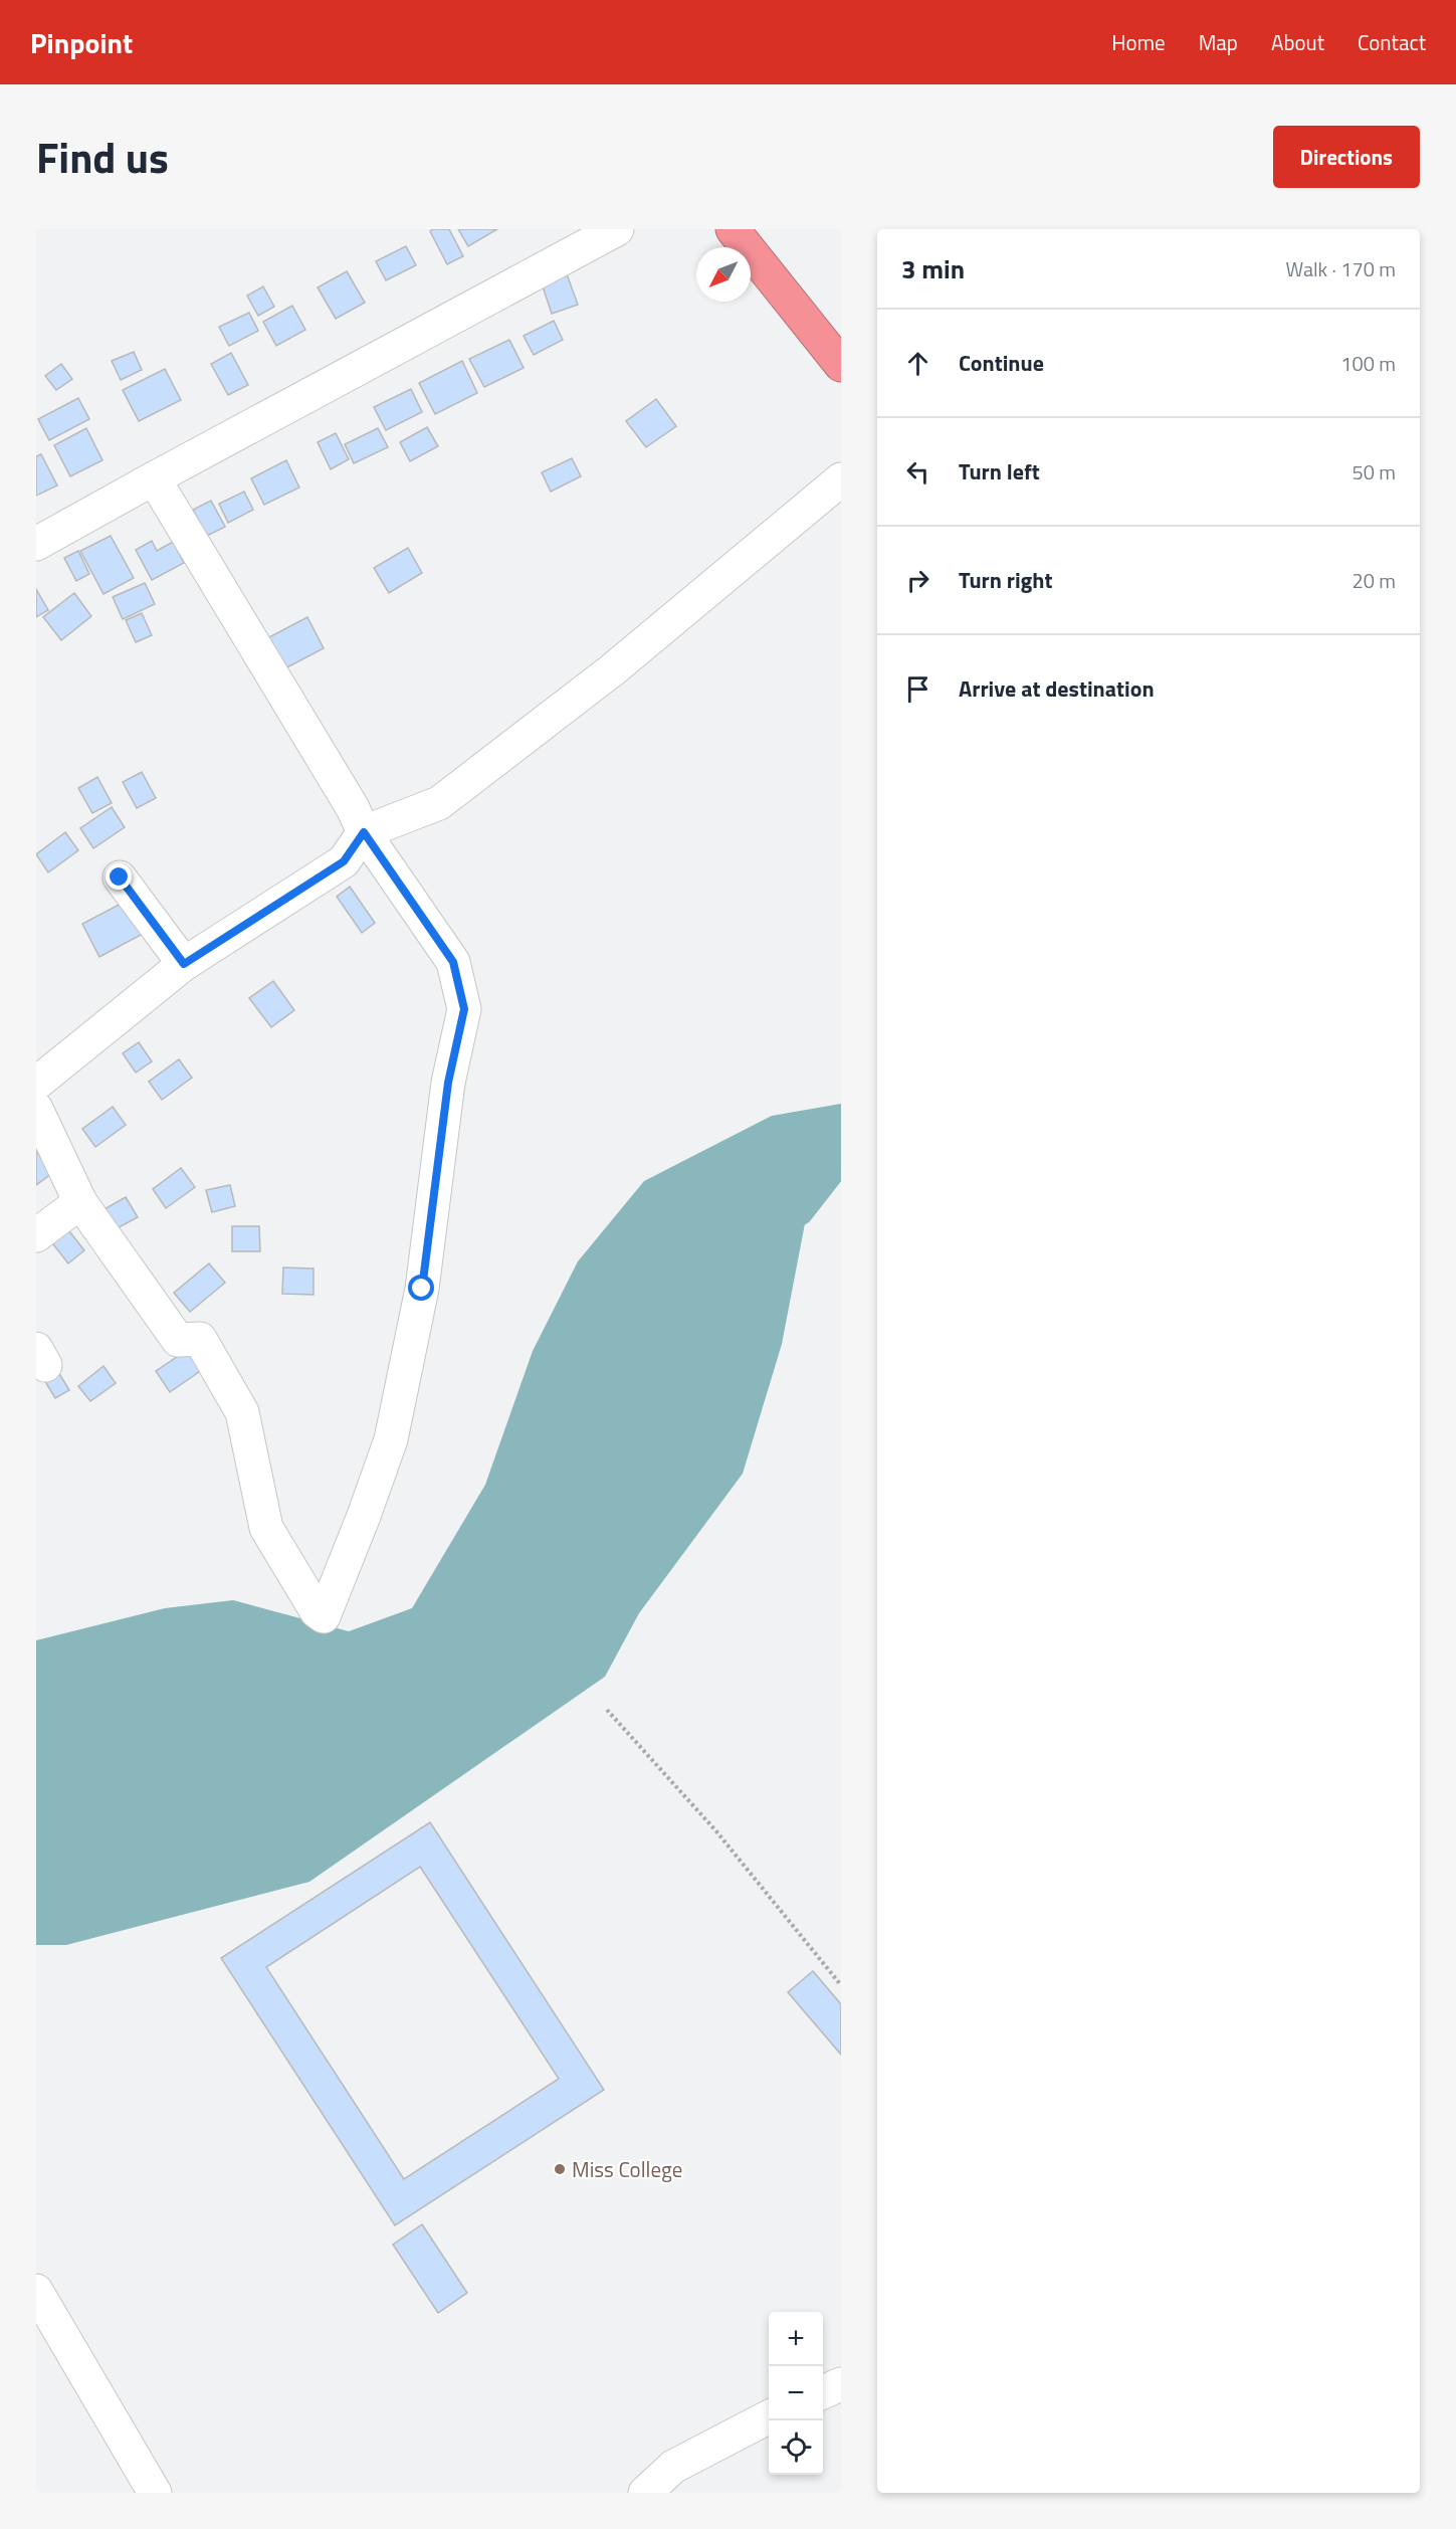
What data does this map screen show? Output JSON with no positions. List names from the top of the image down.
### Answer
{
  "places": ["Miss College"],
  "north": "bottom left",
  "page": {
    "header": "Pinpoint",
    "nav": [
      "Home",
      "Map",
      "About",
      "Contact"
    ],
    "title": "Find us",
    "buttons": "Directions",
    "heading": ["3 min", "Walk · 170 m"],
    "list": [
      ["Continue", "100 m"],
      ["Turn left", "50 m"],
      ["Turn right", "20 m"],
      "Arrive at destination"
    ],
    "map_buttons": ["+", "−"]
  }
}
